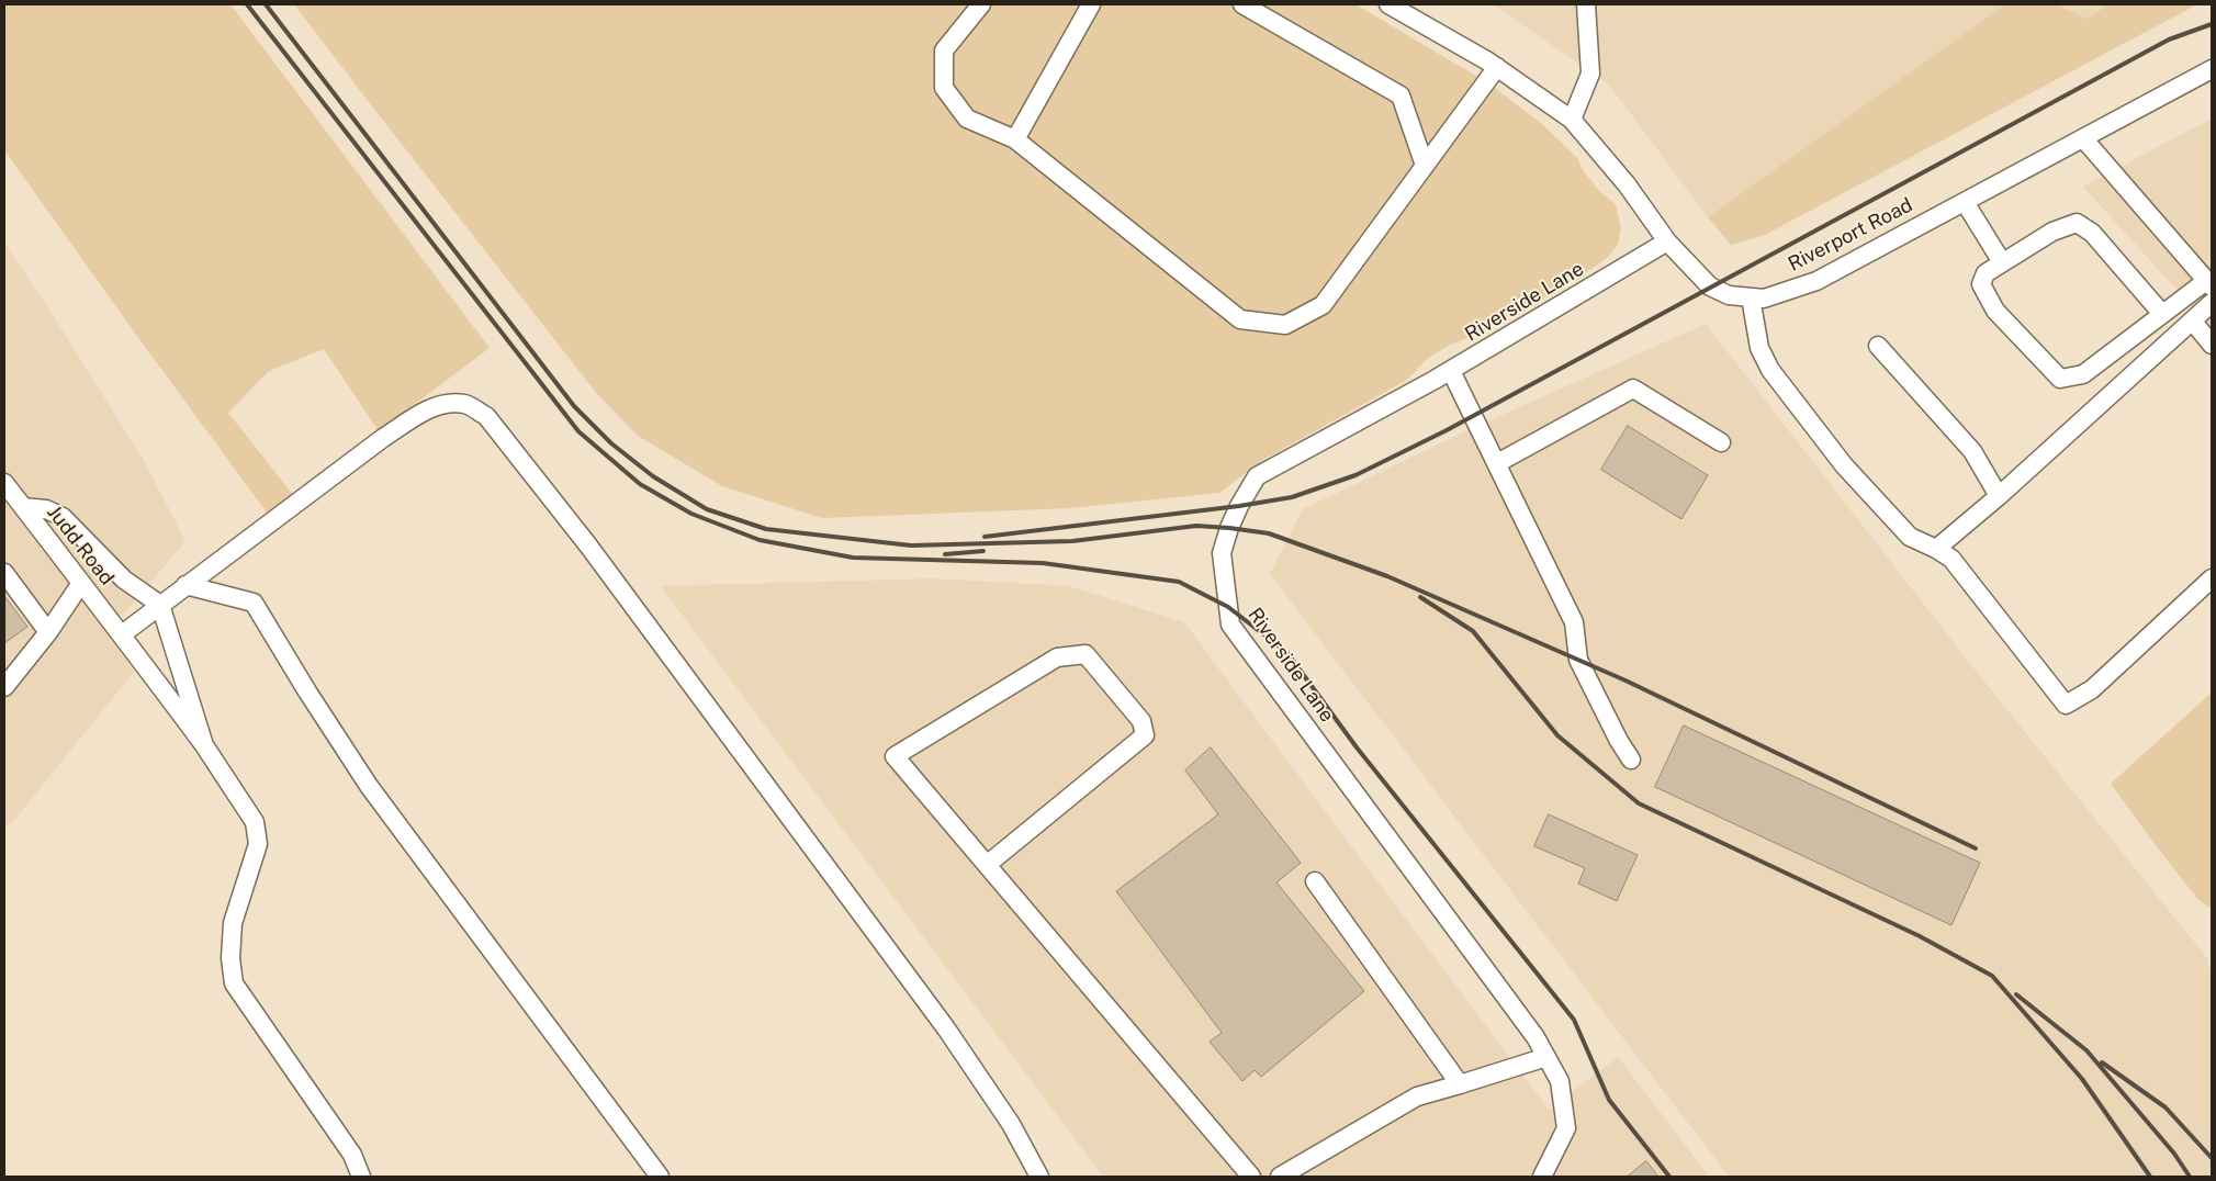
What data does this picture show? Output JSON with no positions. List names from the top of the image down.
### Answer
{
  "streets": {
    "street": ["Riverport Road", "Riverside Lane", "Judd Road"]
  },
  "crossings": [
    ["Riverport Road", "Riverside Lane"]
  ]
}
